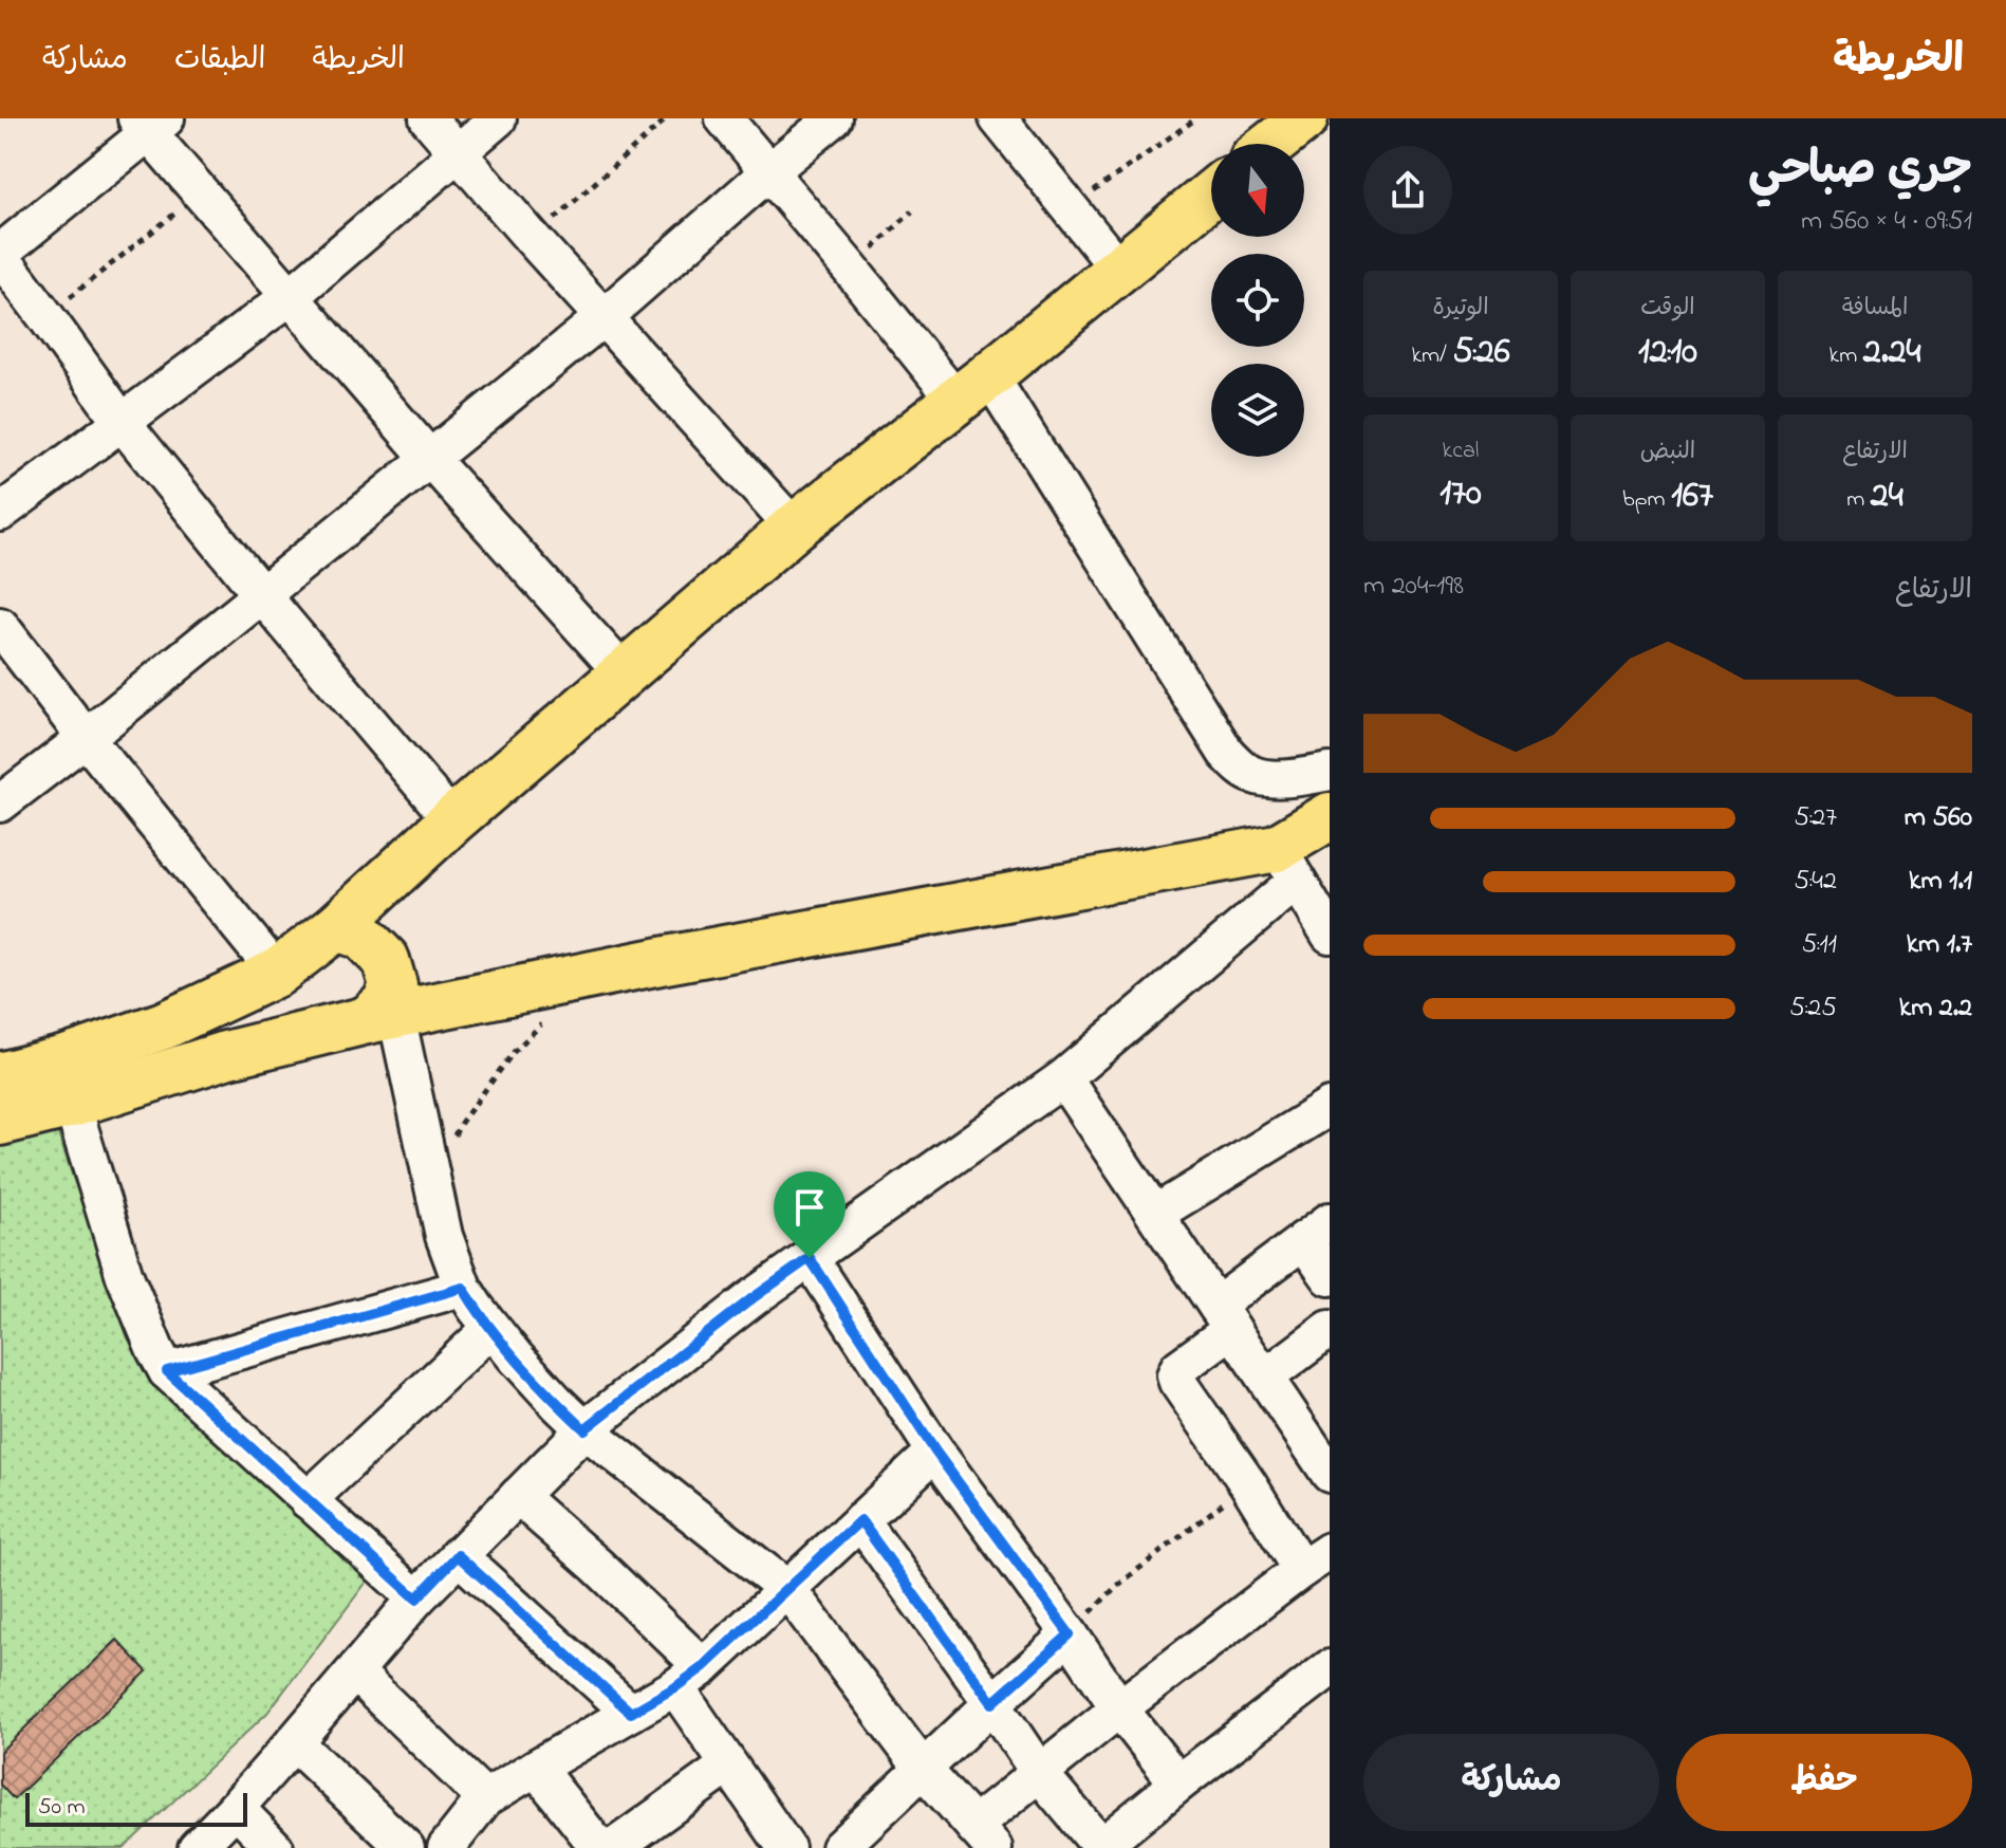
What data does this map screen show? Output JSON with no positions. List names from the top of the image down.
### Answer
{
  "scale_bar": "50 m",
  "north": "bottom",
  "page": {
    "header": "الخريطة",
    "nav": ["الخريطة", "الطبقات", "مشاركة"],
    "heading": ["جري صباحي", "09:51 · 4 × 560 m"],
    "stats": [
      ["المسافة", "2.24 km"],
      ["الوقت", "12:10"],
      ["الوتيرة", "5:26 /km"],
      ["الارتفاع", "24 m"],
      ["النبض", "167 bpm"],
      ["kcal", "170"]
    ],
    "chart": ["الارتفاع", "198–204 m"],
    "list": [
      {
        "name": "560 m",
        "note": "5:27"
      },
      {
        "name": "1.1 km",
        "note": "5:42"
      },
      {
        "name": "1.7 km",
        "note": "5:11"
      },
      {
        "name": "2.2 km",
        "note": "5:25"
      }
    ],
    "buttons": ["حفظ", "مشاركة"],
    "scale": "50 m"
  }
}
